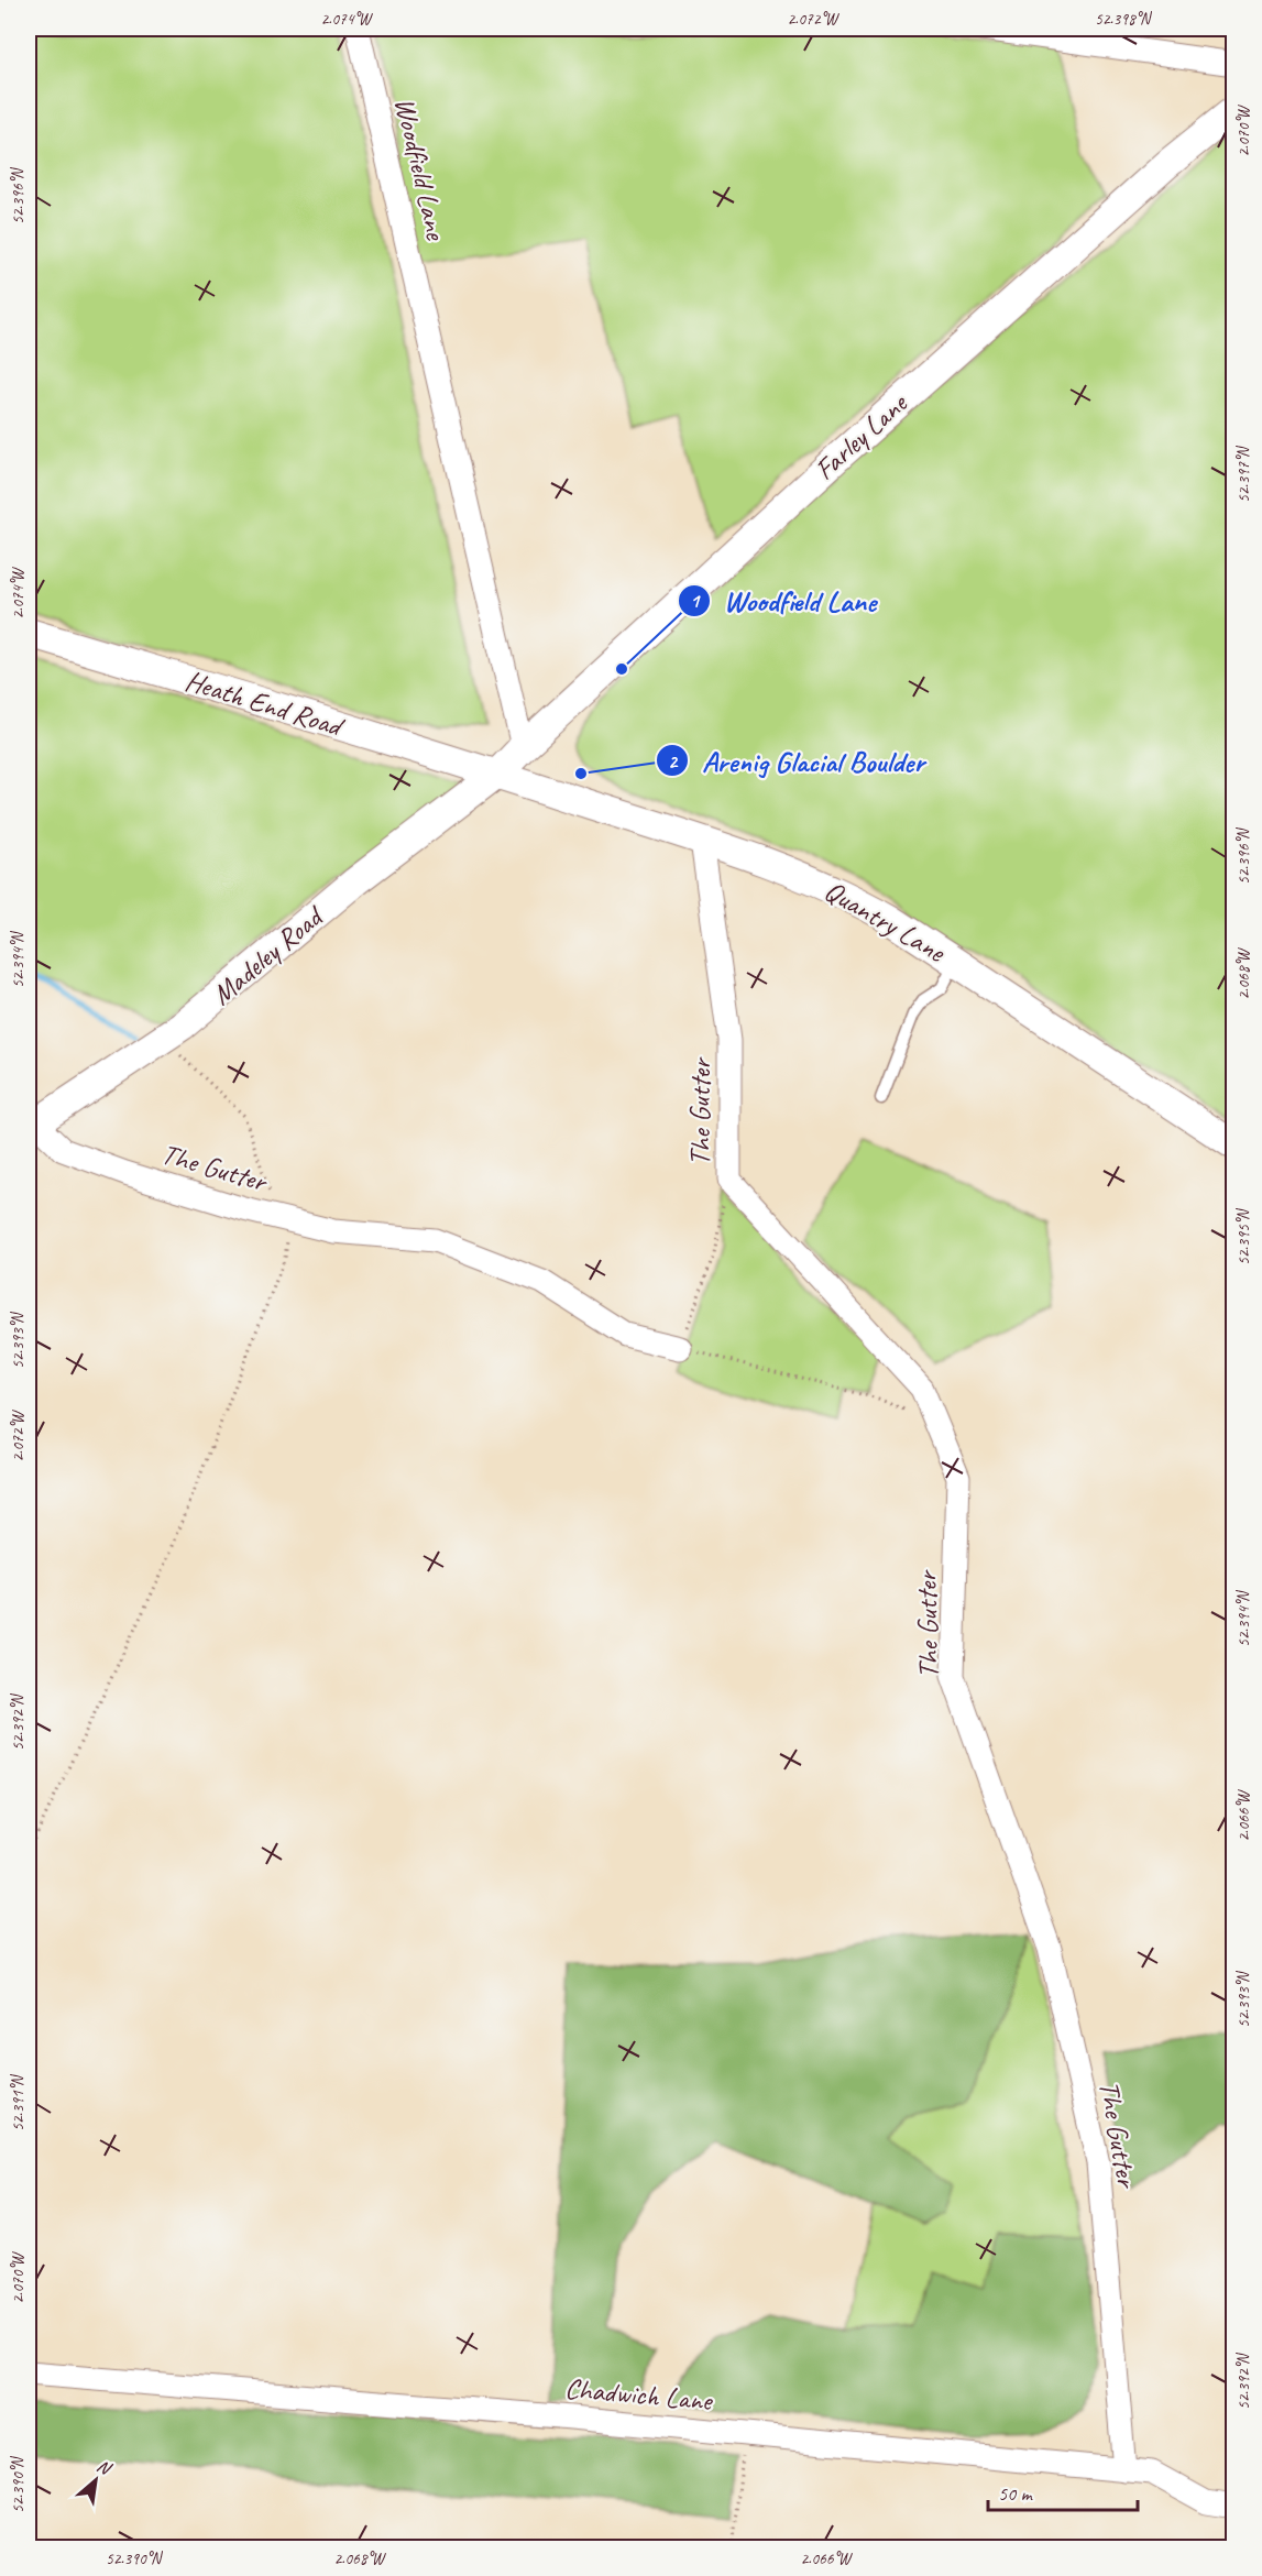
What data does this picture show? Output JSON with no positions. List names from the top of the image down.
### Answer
{
  "streets": {
    "street": [
      "Woodfield Lane",
      "Farley Lane",
      "Heath End Road",
      "Quantry Lane",
      "Madeley Road",
      "The Gutter",
      "Chadwich Lane"
    ]
  },
  "crossings": [
    ["Woodfield Lane", "Farley Lane"],
    ["Farley Lane", "Heath End Road"],
    ["Farley Lane", "Quantry Lane"],
    ["Farley Lane", "Madeley Road"],
    ["Heath End Road", "Quantry Lane"],
    ["Heath End Road", "Madeley Road"],
    ["Quantry Lane", "Madeley Road"],
    ["Quantry Lane", "The Gutter"],
    ["Madeley Road", "The Gutter"],
    ["The Gutter", "Chadwich Lane"]
  ],
  "places": ["Woodfield Lane", "Arenig Glacial Boulder"],
  "scale_bar": "50 m",
  "north": "top right",
  "coordinates": [
    "2.074°W",
    "2.072°W",
    "52.398°N",
    "2.070°W",
    "52.396°N",
    "52.397°N",
    "52.394°N",
    "2.068°W",
    "52.395°N",
    "52.393°N",
    "52.392°N",
    "2.066°W",
    "52.391°N",
    "52.390°N"
  ]
}
